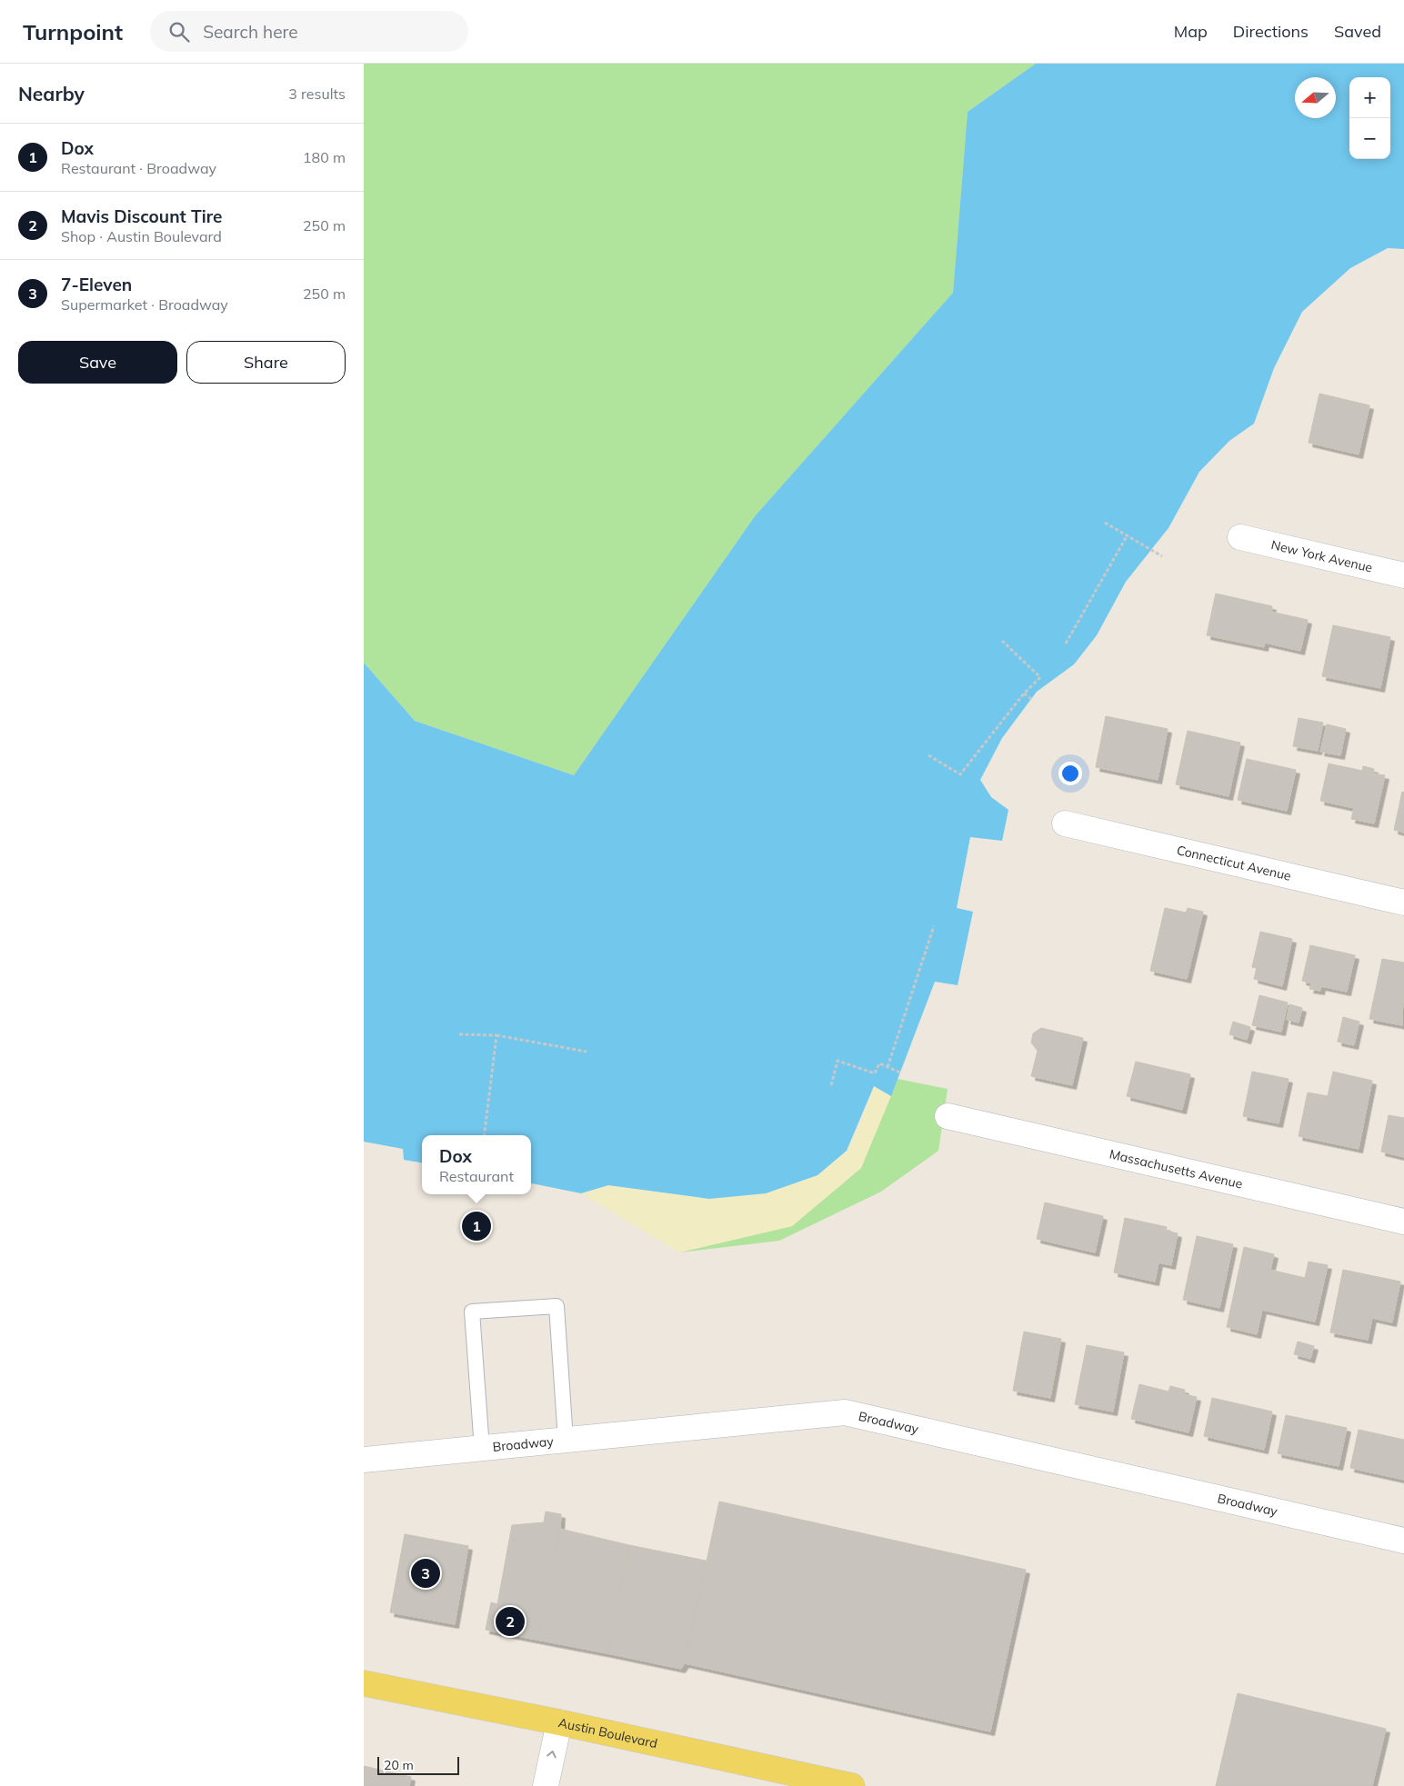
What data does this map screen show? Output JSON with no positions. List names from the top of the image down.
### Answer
{
  "streets": {
    "main road": ["Austin Boulevard"],
    "street": [
      "New York Avenue",
      "Connecticut Avenue",
      "Massachusetts Avenue",
      "Broadway"
    ]
  },
  "scale_bar": "20 m",
  "north": "left",
  "page": {
    "header": "Turnpoint",
    "search": "Search here",
    "nav": ["Map", "Directions", "Saved"],
    "heading": ["Nearby", "3 results"],
    "map_buttons": ["+", "−"],
    "list": [
      {
        "mark": "1",
        "name": "Dox",
        "note": "Restaurant · Broadway",
        "value": "180 m"
      },
      {
        "mark": "2",
        "name": "Mavis Discount Tire",
        "note": "Shop · Austin Boulevard",
        "value": "250 m"
      },
      {
        "mark": "3",
        "name": "7-Eleven",
        "note": "Supermarket · Broadway",
        "value": "250 m"
      }
    ],
    "buttons": ["Save", "Share"],
    "popup": ["Dox", "Restaurant"],
    "pins": ["1", "3", "2"],
    "scale": "20 m"
  }
}
